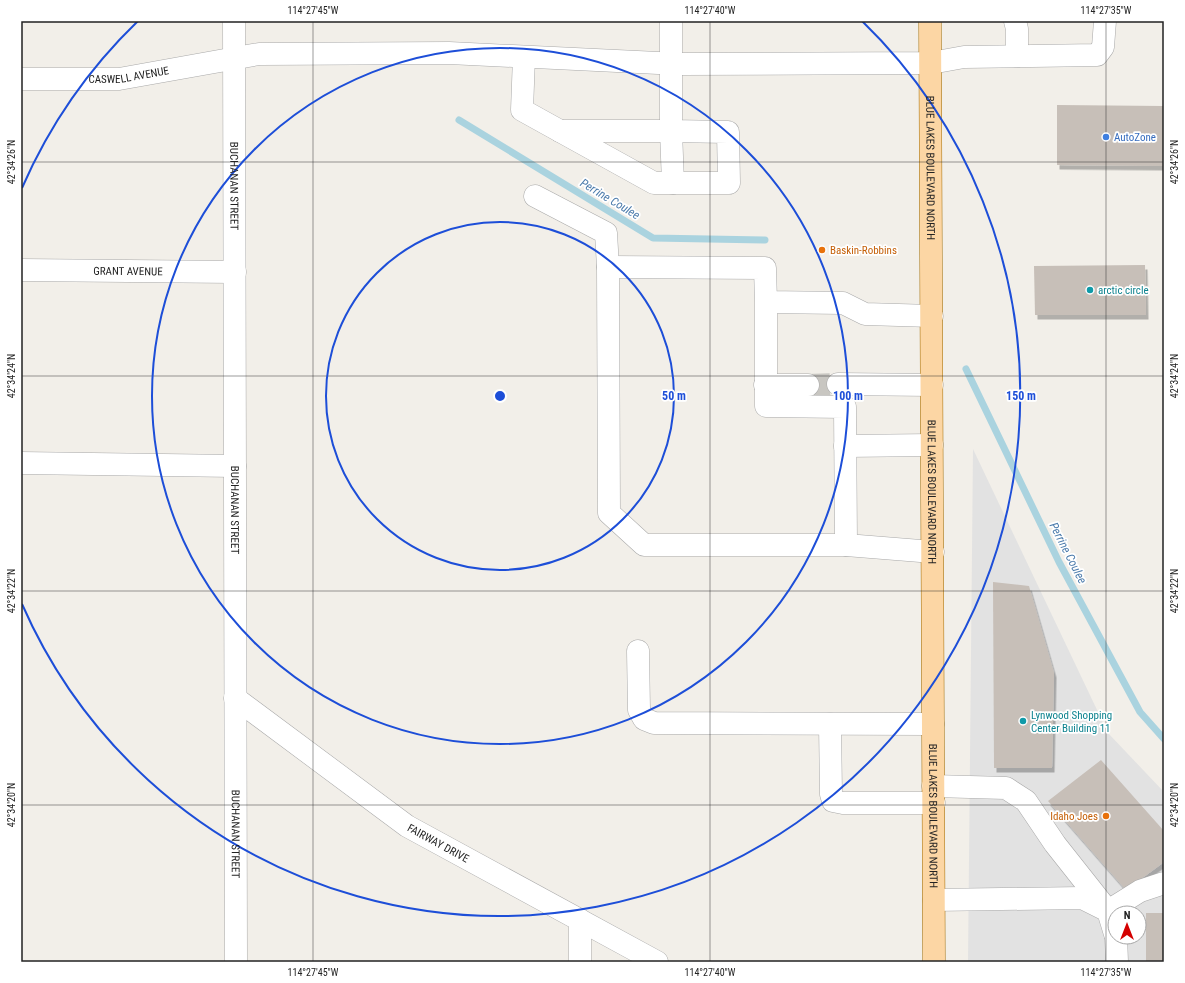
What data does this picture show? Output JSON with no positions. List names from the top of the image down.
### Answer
{
  "streets": {
    "main road": ["BLUE LAKES BOULEVARD NORTH"],
    "street": [
      "CASWELL AVENUE",
      "BUCHANAN STREET",
      "GRANT AVENUE",
      "FAIRWAY DRIVE"
    ]
  },
  "crossings": [
    ["CASWELL AVENUE", "BLUE LAKES BOULEVARD NORTH"],
    ["CASWELL AVENUE", "BUCHANAN STREET"],
    ["BUCHANAN STREET", "GRANT AVENUE"],
    ["BUCHANAN STREET", "FAIRWAY DRIVE"]
  ],
  "water": ["Perrine Coulee"],
  "places": [
    "AutoZone",
    "Baskin-Robbins",
    "arctic circle",
    "Lynwood Shopping Center Building 11",
    "Idaho Joes"
  ],
  "north": "top",
  "coordinates": [
    "114°27'45\"W",
    "114°27'40\"W",
    "114°27'35\"W",
    "42°34'26\"N",
    "42°34'24\"N",
    "42°34'22\"N",
    "42°34'20\"N"
  ],
  "rings": ["50 m", "100 m", "150 m"]
}
